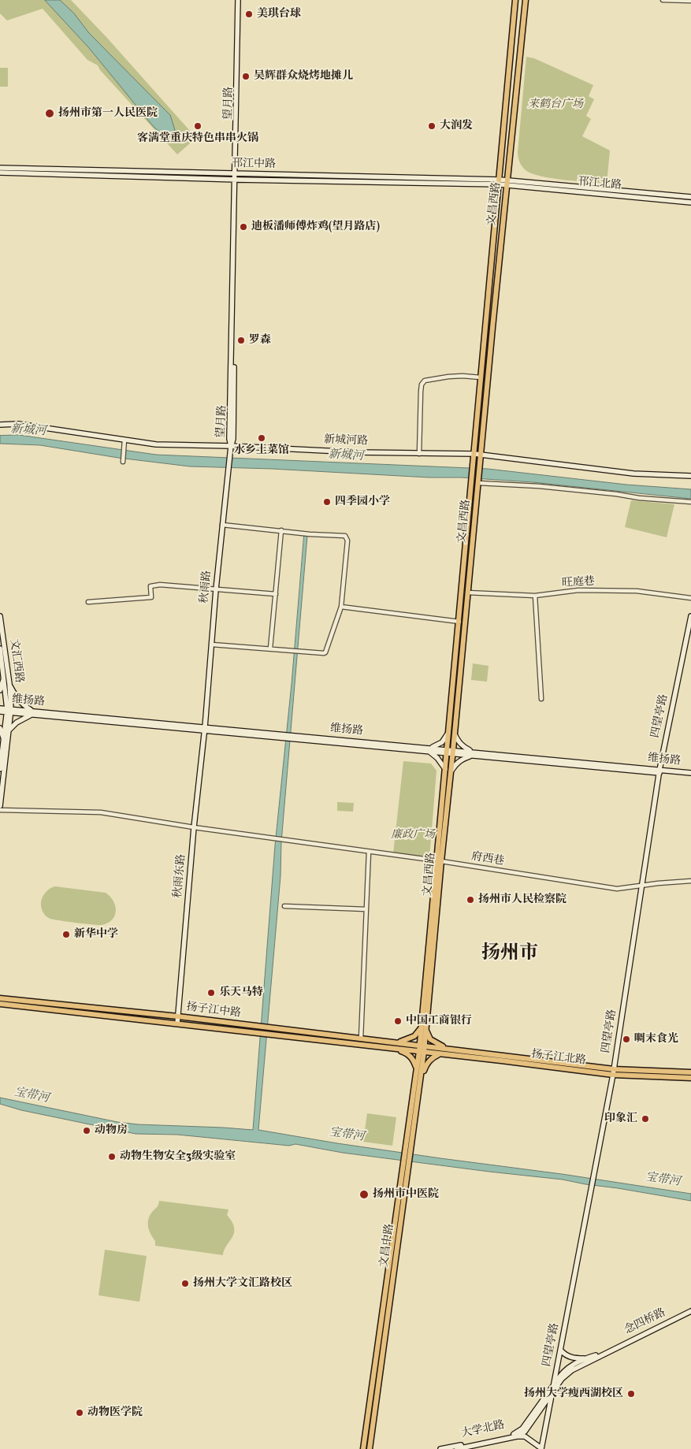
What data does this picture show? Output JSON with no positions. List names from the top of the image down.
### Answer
{
  "streets": {
    "main road": [
      "文昌西路",
      "扬子江中路",
      "扬子江北路",
      "文昌中路"
    ],
    "street": [
      "望月路",
      "邗江中路",
      "邗江北路",
      "新城河路",
      "旺庭巷",
      "秋雨路",
      "文汇西路",
      "维扬路",
      "四望亭路",
      "府西巷",
      "秋雨东路",
      "念四桥路",
      "大学北路"
    ]
  },
  "crossings": [
    ["望月路", "邗江中路"],
    ["望月路", "新城河路"],
    ["望月路", "秋雨路"],
    ["邗江中路", "邗江北路"],
    ["邗江中路", "文昌西路"],
    ["邗江北路", "文昌西路"],
    ["文昌西路", "新城河路"],
    ["文昌西路", "旺庭巷"],
    ["文昌西路", "维扬路"],
    ["文昌西路", "府西巷"],
    ["文昌西路", "扬子江中路"],
    ["文昌西路", "扬子江北路"],
    ["新城河路", "秋雨路"],
    ["秋雨路", "维扬路"],
    ["秋雨路", "秋雨东路"],
    ["文汇西路", "维扬路"],
    ["维扬路", "四望亭路"],
    ["维扬路", "秋雨东路"],
    ["四望亭路", "府西巷"],
    ["四望亭路", "扬子江北路"],
    ["四望亭路", "念四桥路"],
    ["四望亭路", "大学北路"],
    ["府西巷", "秋雨东路"],
    ["秋雨东路", "扬子江中路"],
    ["扬子江中路", "扬子江北路"],
    ["扬子江中路", "文昌中路"],
    ["扬子江北路", "文昌中路"],
    ["念四桥路", "大学北路"]
  ],
  "districts": ["扬州市"],
  "water": ["新城河", "宝带河"],
  "parks": ["来鹤台广场", "廉政广场"],
  "places": [
    "美琪台球",
    "吴辉群众烧烤地摊儿",
    "扬州市第一人民医院",
    "客满堂重庆特色串串火锅",
    "大润发",
    "迪板潘师傅炸鸡(望月路店)",
    "罗森",
    "水乡土菜馆",
    "四季园小学",
    "扬州市人民检察院",
    "新华中学",
    "乐天马特",
    "中国工商银行",
    "啁末食光",
    "印象汇",
    "动物房",
    "动物生物安全3级实验室",
    "扬州市中医院",
    "扬州大学文汇路校区",
    "扬州大学瘦西湖校区",
    "动物医学院"
  ]
}
